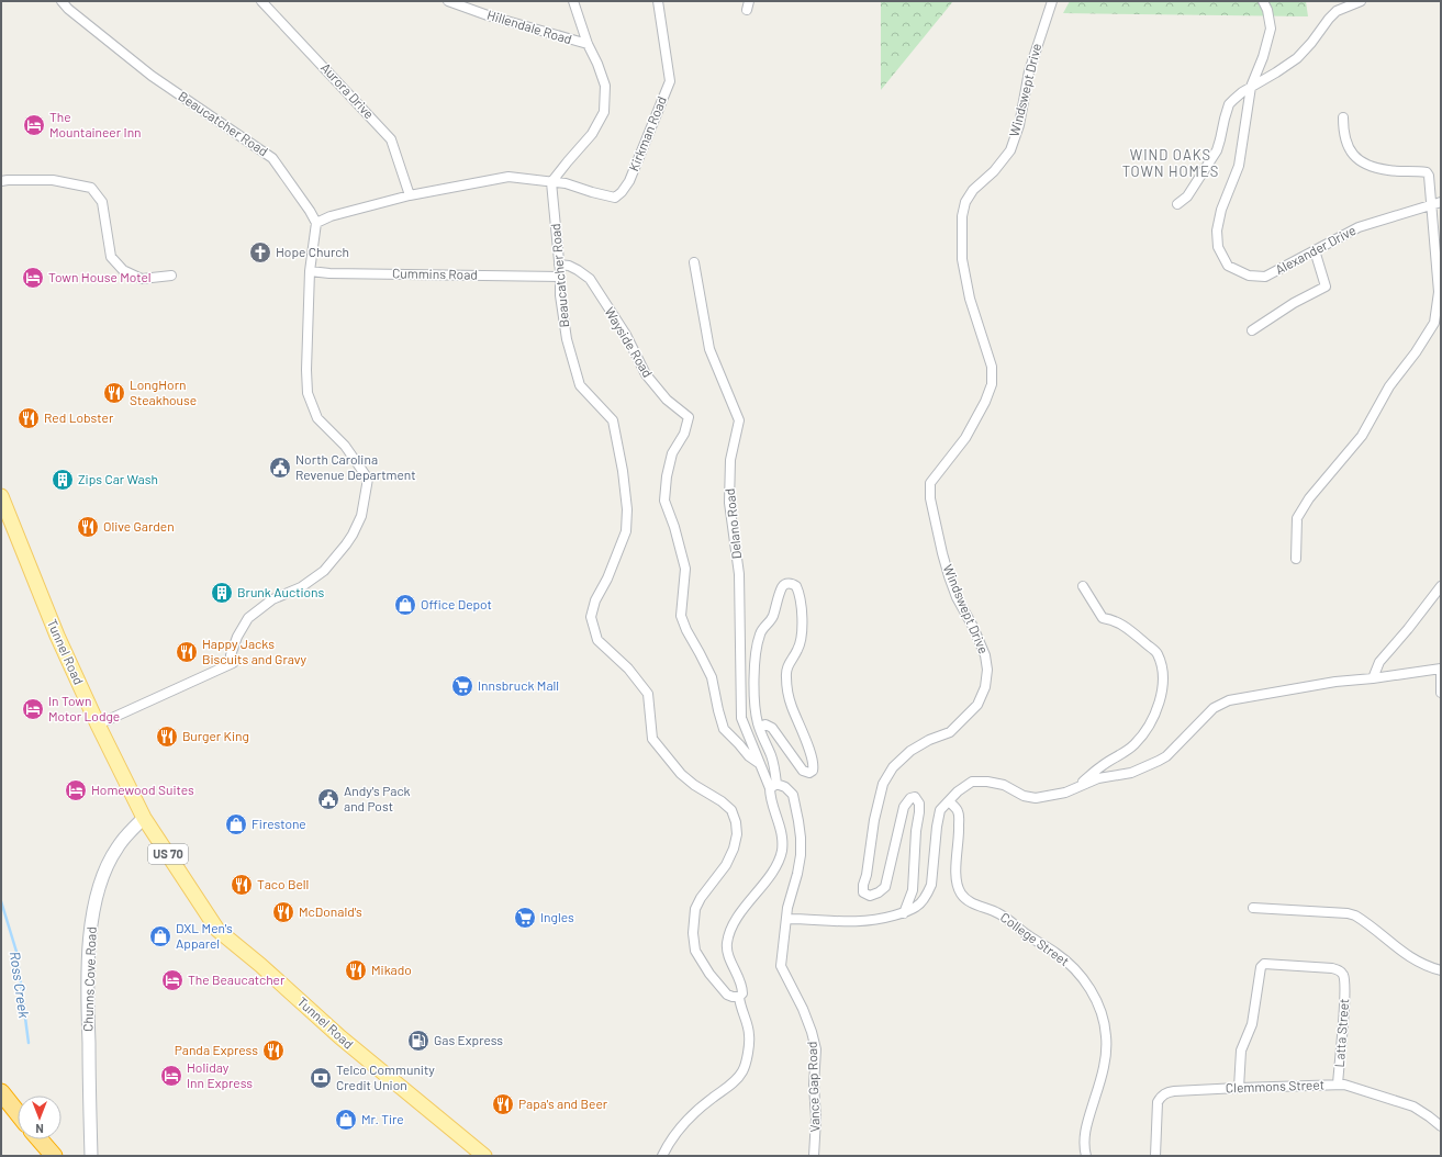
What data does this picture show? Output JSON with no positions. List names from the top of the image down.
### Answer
{
  "streets": {
    "main road": ["Tunnel Road", "US 70", "Chunns Cove Road"],
    "street": [
      "Hillendale Road",
      "Windswept Drive",
      "Aurora Drive",
      "Beaucatcher Road",
      "Kirkman Road",
      "Alexander Drive",
      "Cummins Road",
      "Wayside Road",
      "Delano Road",
      "College Street",
      "Latta Street",
      "Vance Gap Road",
      "Clemmons Street"
    ]
  },
  "crossings": [
    ["Beaucatcher Road", "Kirkman Road"],
    ["Beaucatcher Road", "Cummins Road"],
    ["Beaucatcher Road", "Wayside Road"],
    ["Wayside Road", "Delano Road"],
    ["Delano Road", "Vance Gap Road"],
    ["Tunnel Road", "Chunns Cove Road"],
    ["Latta Street", "Clemmons Street"]
  ],
  "districts": ["WIND OAKS TOWN HOMES"],
  "water": ["Ross Creek"],
  "places": {
    "hotel": [
      "The Mountaineer Inn",
      "Town House Motel",
      "In Town Motor Lodge",
      "Homewood Suites",
      "The Beaucatcher",
      "Holiday Inn Express"
    ],
    "church": ["Hope Church"],
    "restaurant": [
      "LongHorn Steakhouse",
      "Red Lobster",
      "Olive Garden",
      "Happy Jacks Biscuits and Gravy",
      "Burger King",
      "Taco Bell",
      "McDonald's",
      "Mikado",
      "Panda Express",
      "Papa's and Beer"
    ],
    "public building": ["North Carolina Revenue Department", "Andy's Pack and Post"],
    "building": ["Zips Car Wash", "Brunk Auctions"],
    "shop": [
      "Office Depot",
      "Firestone",
      "DXL Men's Apparel",
      "Mr. Tire"
    ],
    "supermarket": ["Innsbruck Mall", "Ingles"],
    "fuel station": ["Gas Express"],
    "bank": ["Telco Community Credit Union"]
  },
  "north": "bottom"
}
